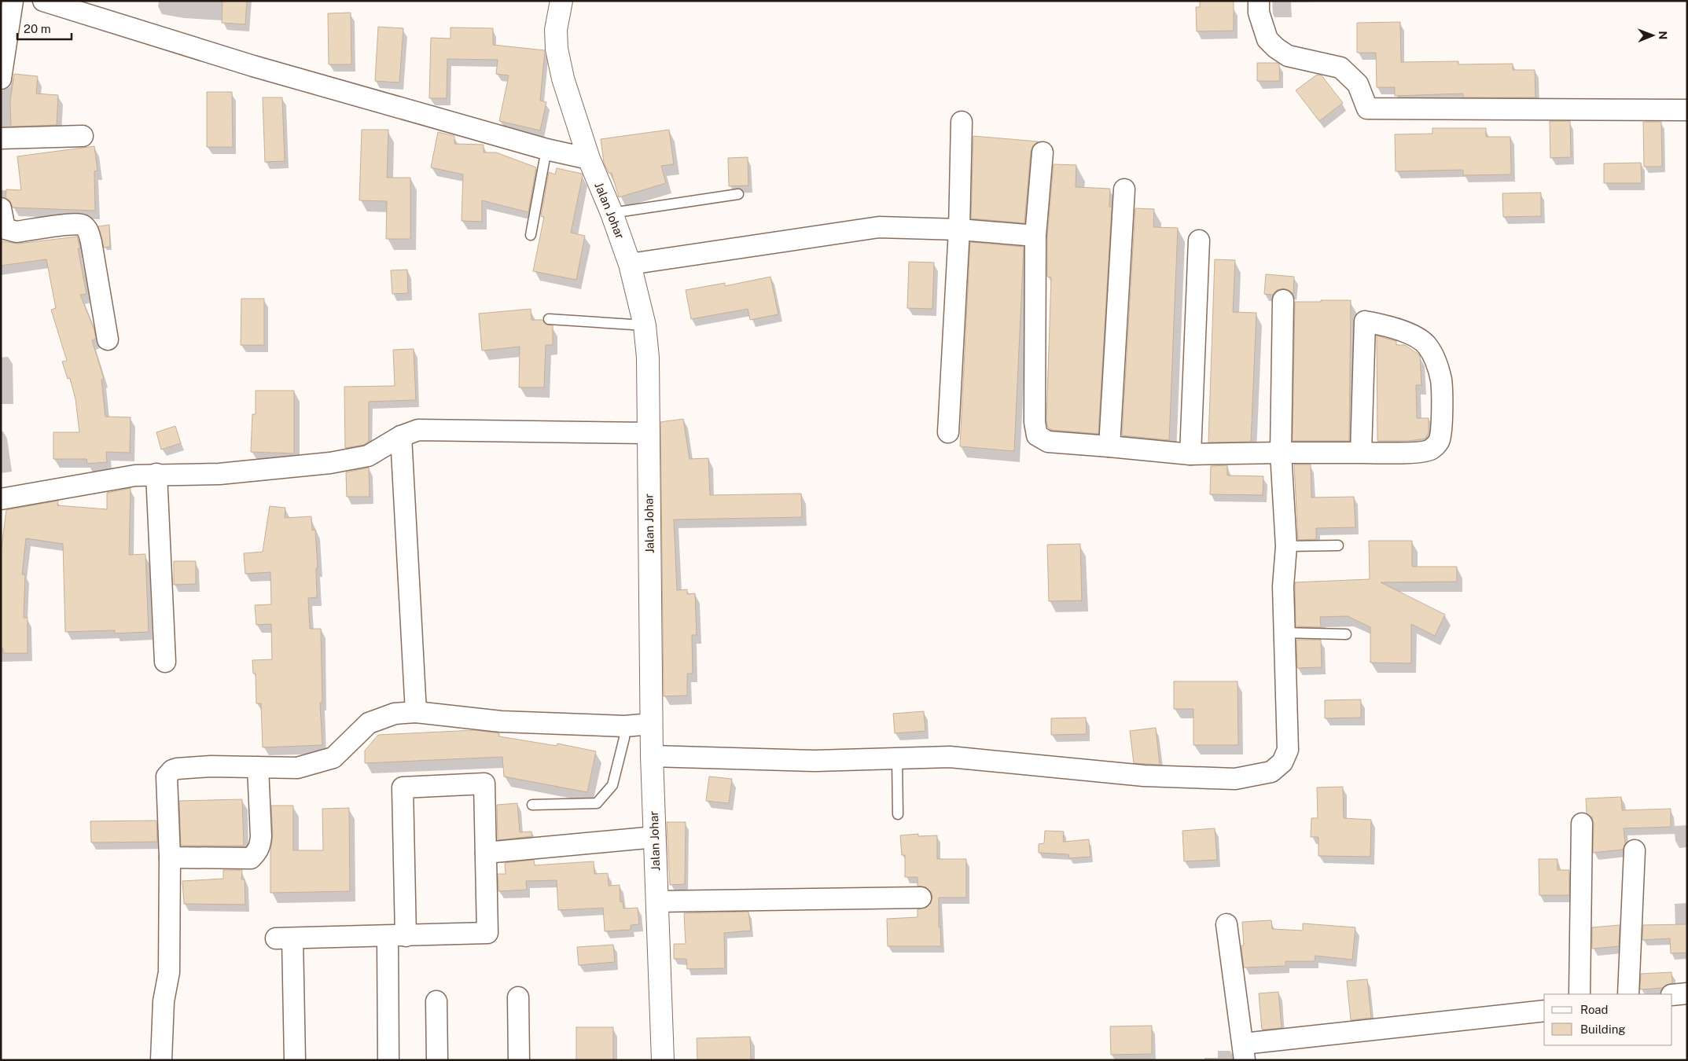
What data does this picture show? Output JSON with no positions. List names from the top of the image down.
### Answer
{
  "streets": {
    "street": ["Jalan Johar"]
  },
  "legend": ["Road", "Building"],
  "scale_bar": "20 m",
  "north": "right"
}
